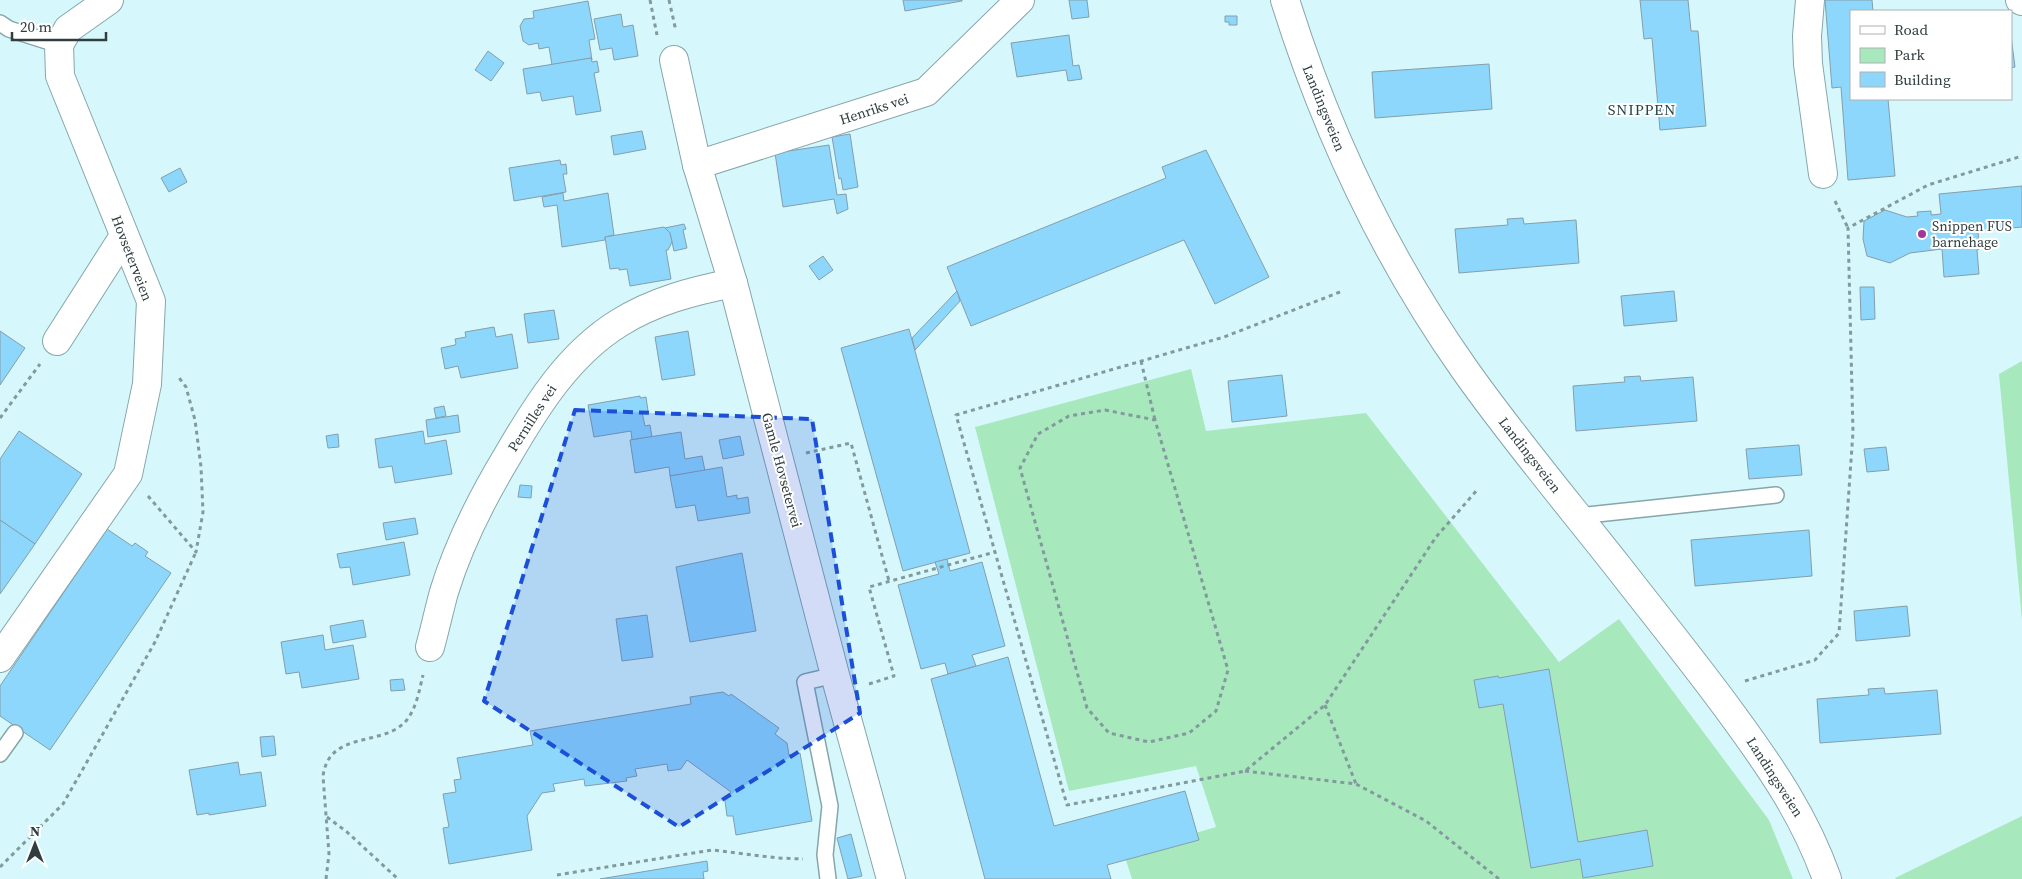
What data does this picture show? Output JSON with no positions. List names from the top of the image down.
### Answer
{
  "streets": {
    "street": [
      "Landingsveien",
      "Henriks vei",
      "Hovseterveien",
      "Pernilles vei",
      "Gamle Hovsetervei"
    ]
  },
  "crossings": [
    ["Henriks vei", "Gamle Hovsetervei"],
    ["Pernilles vei", "Gamle Hovsetervei"]
  ],
  "districts": ["SNIPPEN"],
  "places": ["Snippen FUS barnehage"],
  "legend": ["Road", "Park", "Building"],
  "scale_bar": "20 m",
  "north": "top"
}
